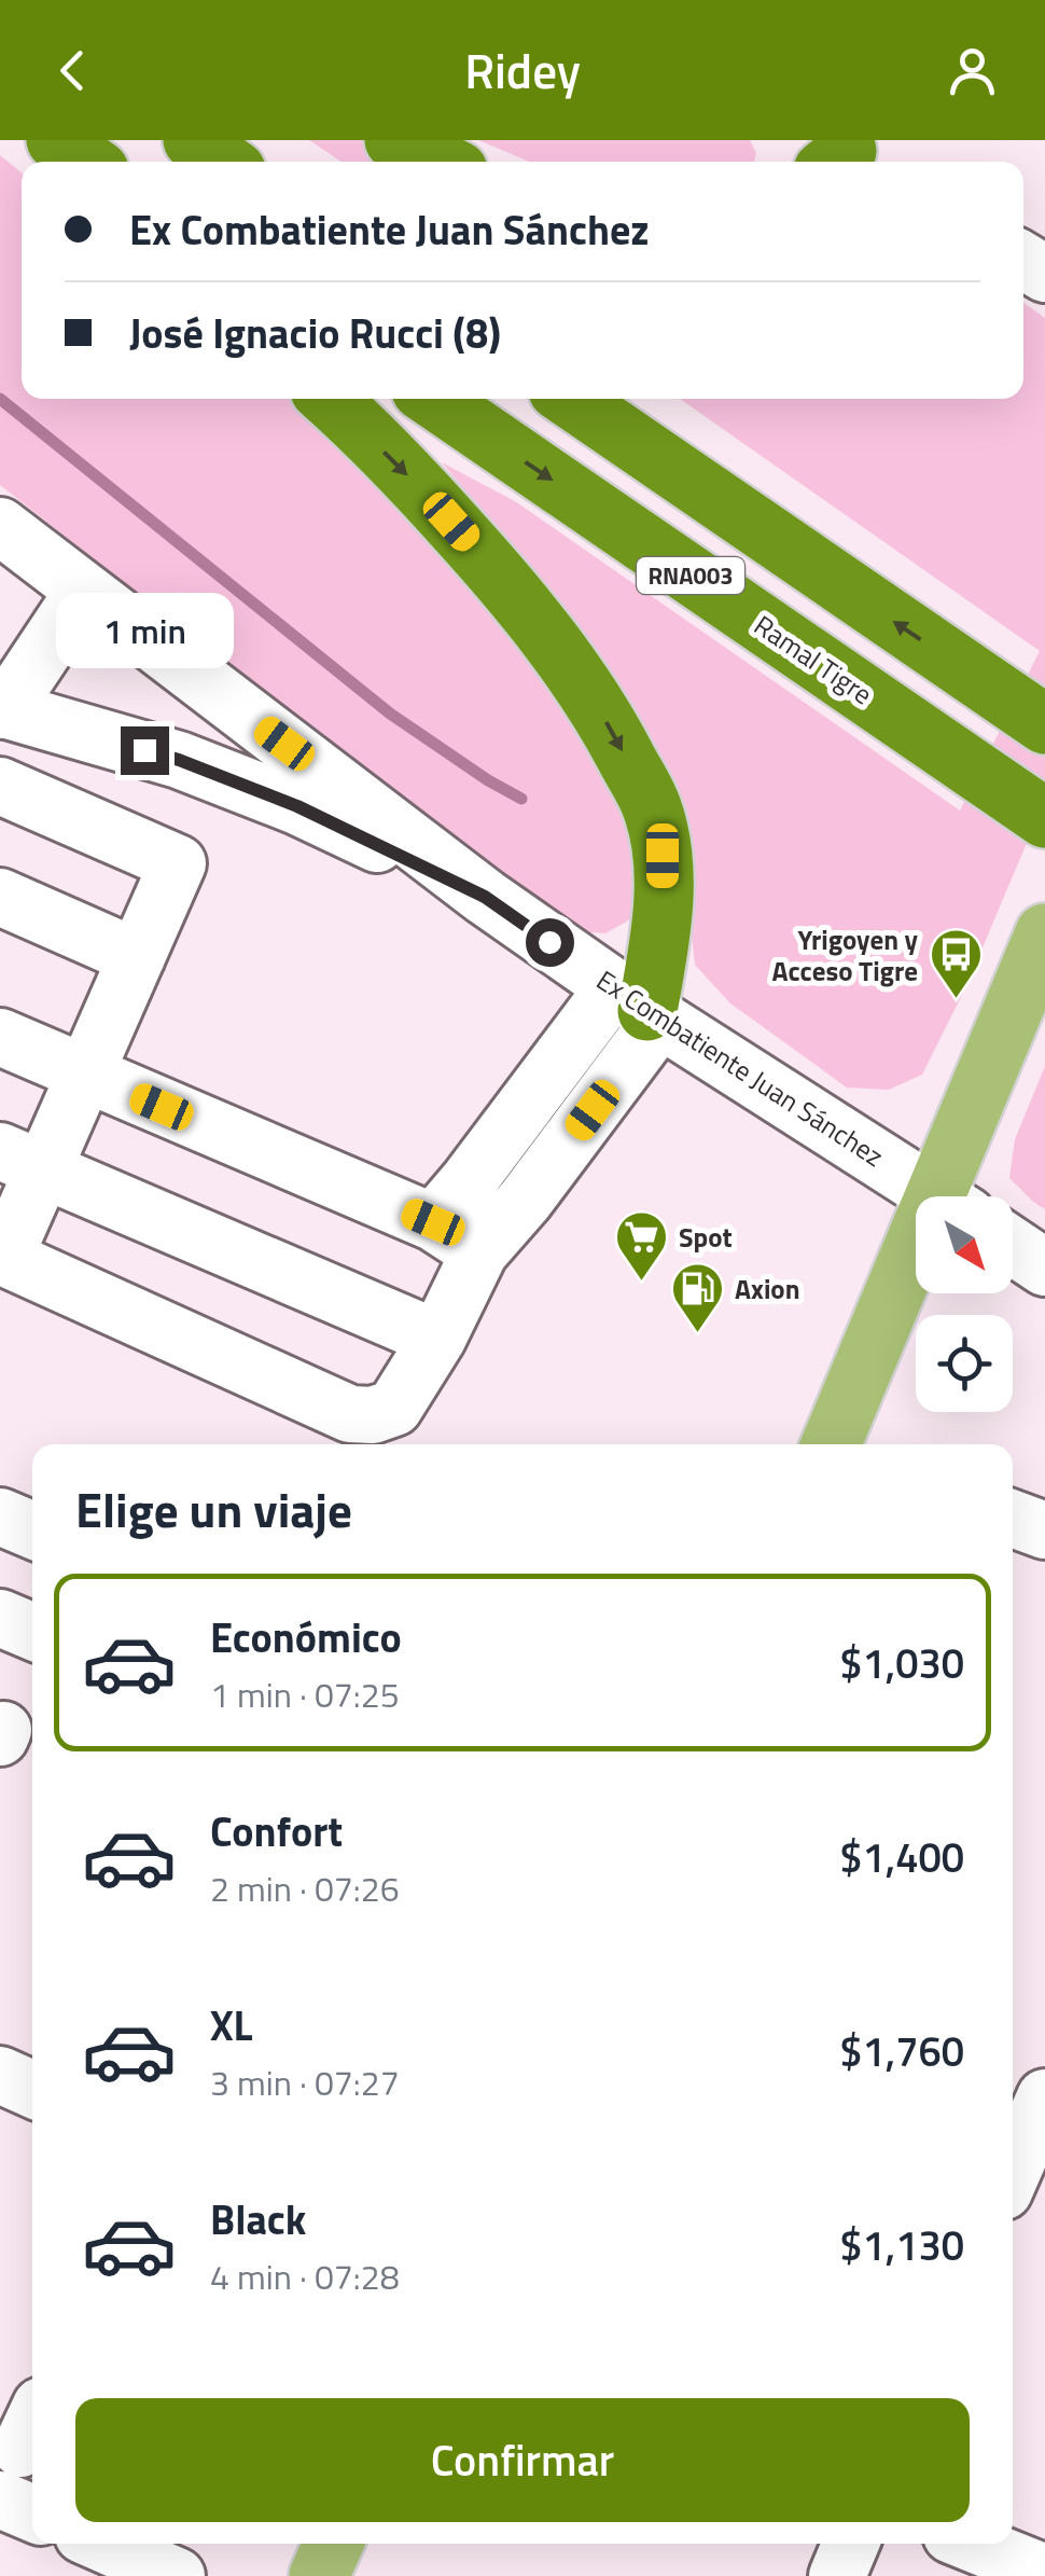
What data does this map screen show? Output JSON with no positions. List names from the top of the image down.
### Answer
{
  "streets": {
    "highway": ["RNA003", "Ramal Tigre"],
    "street": ["Ex Combatiente Juan Sánchez"]
  },
  "places": {
    "bus stop": ["Yrigoyen y Acceso Tigre"],
    "supermarket": ["Spot"],
    "fuel station": ["Axion"]
  },
  "north": "bottom right",
  "page": {
    "header": "Ridey",
    "banner": ["Ex Combatiente Juan Sánchez", "José Ignacio Rucci (8)"],
    "bubble": "1 min",
    "heading": "Elige un viaje",
    "list": [
      {
        "name": "Económico",
        "note": "1 min · 07:25",
        "value": "$1,030"
      },
      {
        "name": "Confort",
        "note": "2 min · 07:26",
        "value": "$1,400"
      },
      {
        "name": "XL",
        "note": "3 min · 07:27",
        "value": "$1,760"
      },
      {
        "name": "Black",
        "note": "4 min · 07:28",
        "value": "$1,130"
      }
    ],
    "buttons": "Confirmar"
  }
}
